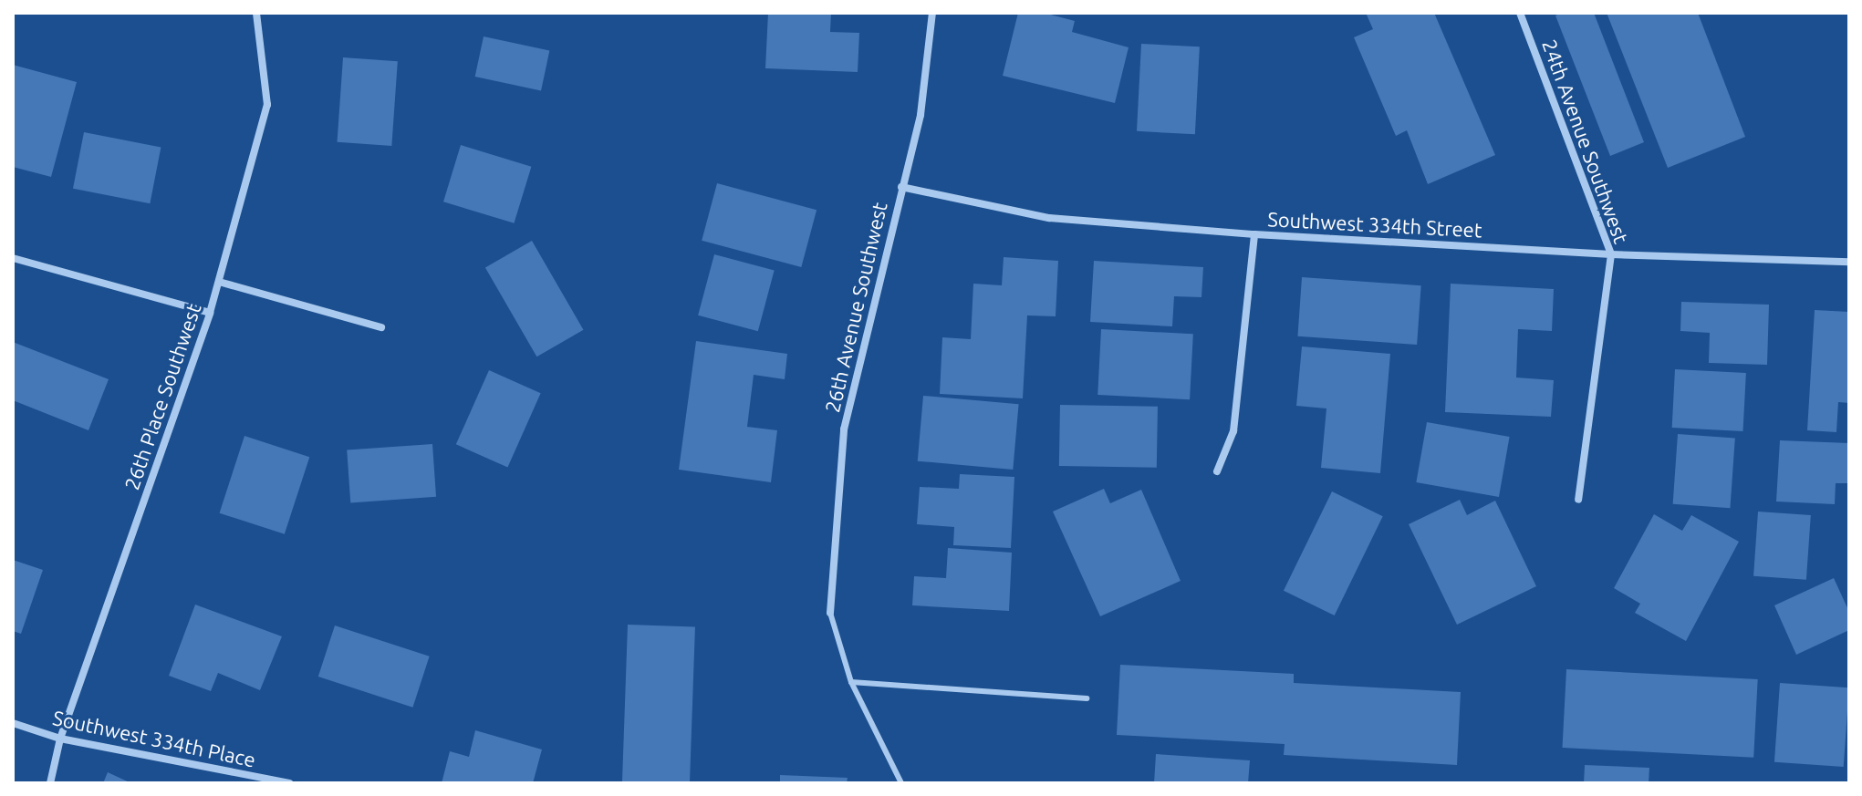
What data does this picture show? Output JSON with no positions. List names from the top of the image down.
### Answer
{
  "streets": {
    "street": [
      "24th Avenue Southwest",
      "Southwest 334th Street",
      "26th Avenue Southwest",
      "26th Place Southwest",
      "Southwest 334th Place"
    ]
  },
  "crossings": [
    ["24th Avenue Southwest", "Southwest 334th Street"],
    ["Southwest 334th Street", "26th Avenue Southwest"],
    ["26th Place Southwest", "Southwest 334th Place"]
  ]
}
